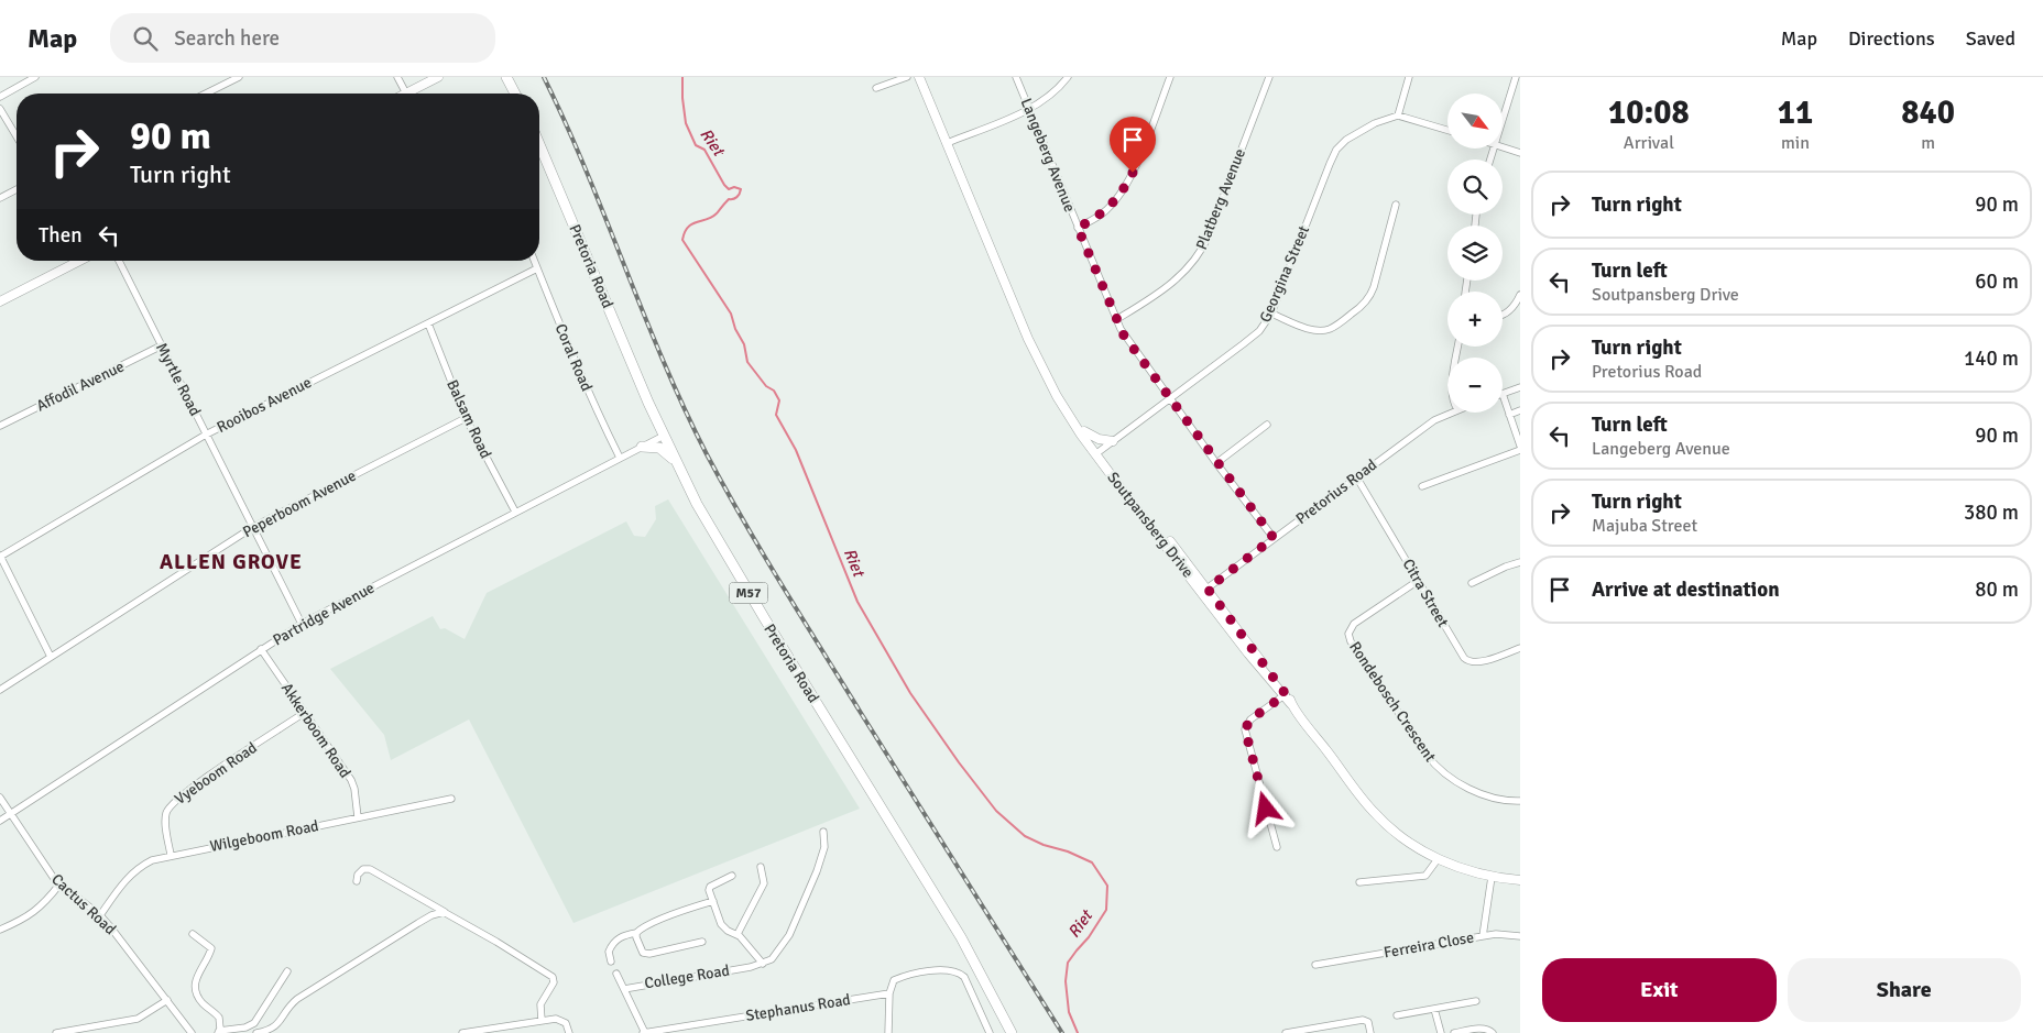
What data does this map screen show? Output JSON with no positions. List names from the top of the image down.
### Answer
{
  "streets": {
    "main road": ["Pretoria Road", "M57"],
    "street": [
      "Langeberg Avenue",
      "Platberg Avenue",
      "Georgina Street",
      "Coral Road",
      "Myrtle Road",
      "Affodil Avenue",
      "Rooibos Avenue",
      "Balsam Road",
      "Pretorius Road",
      "Peperboom Avenue",
      "Soutpansberg Drive",
      "Citra Street",
      "Partridge Avenue",
      "Rondebosch Crescent",
      "Akkerboom Road",
      "Vyeboom Road",
      "Wilgeboom Road",
      "Cactus Road",
      "Ferreira Close",
      "College Road",
      "Stephanus Road"
    ]
  },
  "crossings": [
    ["Langeberg Avenue", "Platberg Avenue"],
    ["Langeberg Avenue", "Georgina Street"],
    ["Langeberg Avenue", "Pretorius Road"],
    ["Pretoria Road", "Partridge Avenue"],
    ["Georgina Street", "Soutpansberg Drive"],
    ["Coral Road", "Rooibos Avenue"],
    ["Coral Road", "Partridge Avenue"],
    ["Myrtle Road", "Affodil Avenue"],
    ["Myrtle Road", "Rooibos Avenue"],
    ["Myrtle Road", "Peperboom Avenue"],
    ["Myrtle Road", "Partridge Avenue"],
    ["Rooibos Avenue", "Balsam Road"],
    ["Balsam Road", "Peperboom Avenue"],
    ["Balsam Road", "Partridge Avenue"],
    ["Pretorius Road", "Soutpansberg Drive"],
    ["Pretorius Road", "Citra Street"],
    ["Soutpansberg Drive", "Ferreira Close"],
    ["Citra Street", "Rondebosch Crescent"],
    ["Partridge Avenue", "Akkerboom Road"],
    ["Partridge Avenue", "Cactus Road"],
    ["Akkerboom Road", "Vyeboom Road"],
    ["Akkerboom Road", "Wilgeboom Road"],
    ["Vyeboom Road", "Wilgeboom Road"],
    ["Wilgeboom Road", "Cactus Road"],
    ["College Road", "Stephanus Road"]
  ],
  "districts": ["ALLEN GROVE"],
  "water": ["Riet"],
  "north": "bottom right",
  "page": {
    "header": "Map",
    "search": "Search here",
    "nav": ["Map", "Directions", "Saved"],
    "eta": [
      "10:08",
      "Arrival",
      "11",
      "min",
      "840",
      "m"
    ],
    "map_buttons": ["+", "−"],
    "turn": ["90 m", "Turn right"],
    "list": [
      {
        "name": "Turn right",
        "value": "90 m"
      },
      {
        "name": "Turn left",
        "note": "Soutpansberg Drive",
        "value": "60 m"
      },
      {
        "name": "Turn right",
        "note": "Pretorius Road",
        "value": "140 m"
      },
      {
        "name": "Turn left",
        "note": "Langeberg Avenue",
        "value": "90 m"
      },
      {
        "name": "Turn right",
        "note": "Majuba Street",
        "value": "380 m"
      },
      {
        "name": "Arrive at destination",
        "value": "80 m"
      }
    ],
    "then": "Then",
    "buttons": ["Exit", "Share"]
  }
}
